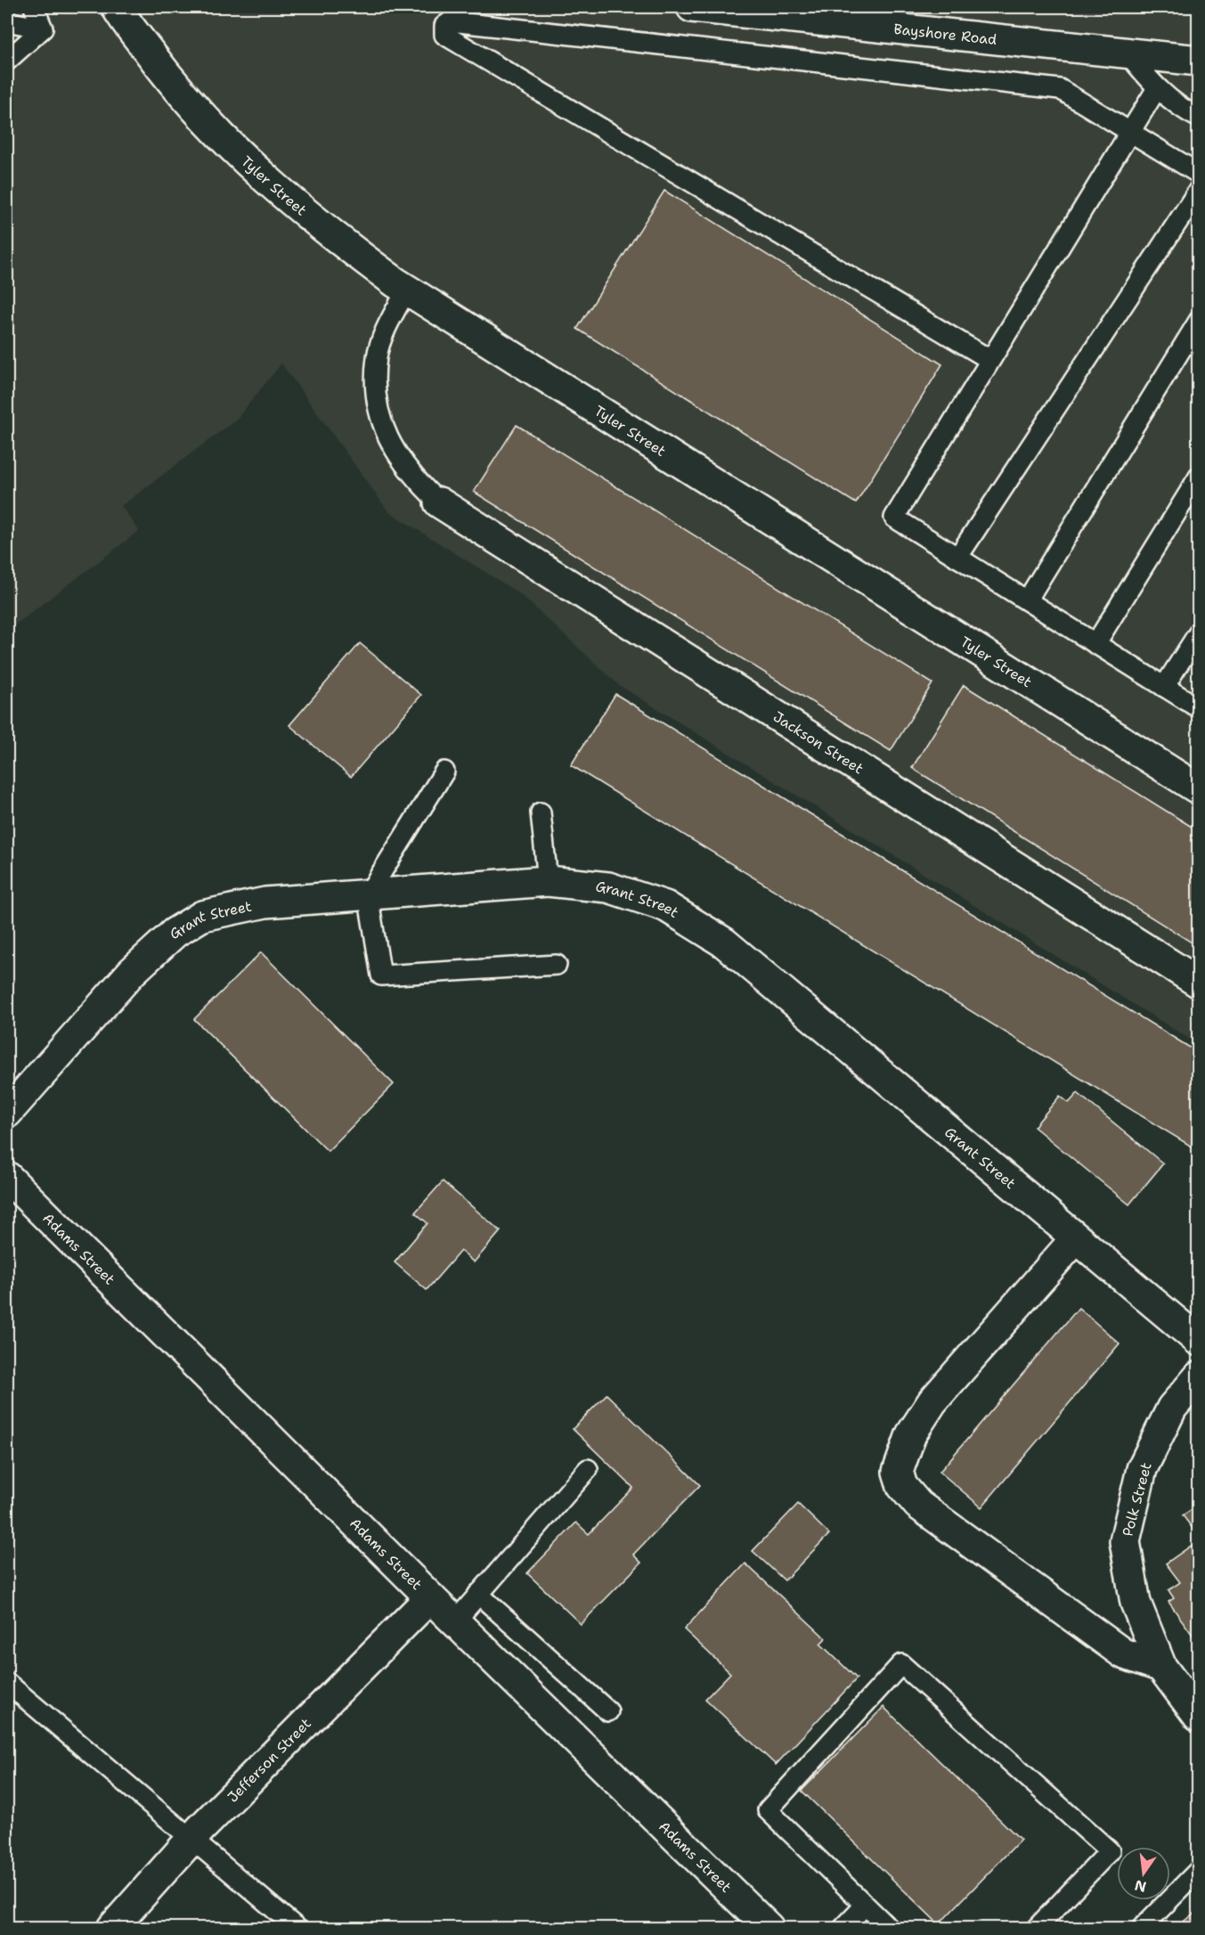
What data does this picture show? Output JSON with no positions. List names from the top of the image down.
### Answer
{
  "streets": {
    "street": [
      "Bayshore Road",
      "Tyler Street",
      "Jackson Street",
      "Grant Street",
      "Adams Street",
      "Polk Street",
      "Jefferson Street"
    ]
  },
  "crossings": [
    ["Adams Street", "Jefferson Street"]
  ],
  "north": "bottom"
}
